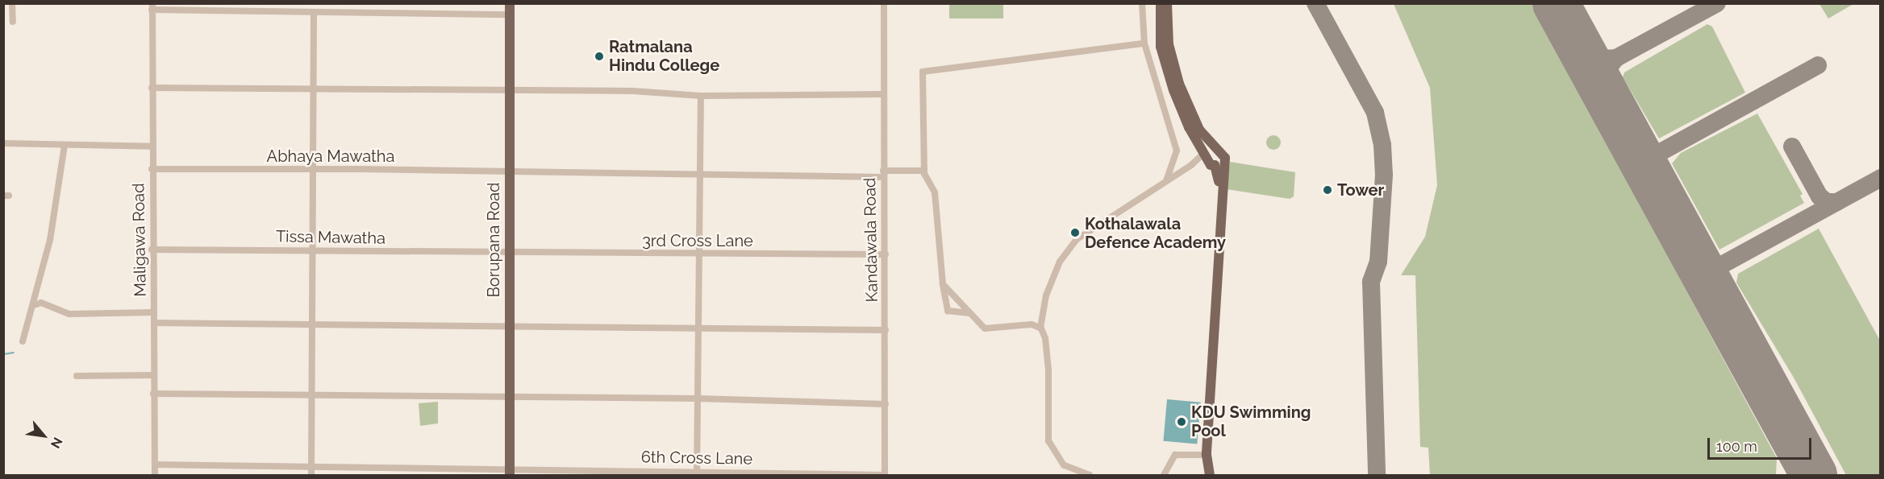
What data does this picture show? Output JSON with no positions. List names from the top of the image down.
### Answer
{
  "streets": {
    "main road": ["Borupana Road"],
    "street": [
      "Abhaya Mawatha",
      "Tissa Mawatha",
      "Maligawa Road",
      "Kandawala Road",
      "3rd Cross Lane",
      "6th Cross Lane"
    ]
  },
  "crossings": [
    ["Abhaya Mawatha", "Maligawa Road"],
    ["Abhaya Mawatha", "Borupana Road"],
    ["Abhaya Mawatha", "Kandawala Road"],
    ["Tissa Mawatha", "Maligawa Road"],
    ["Tissa Mawatha", "Borupana Road"],
    ["Tissa Mawatha", "3rd Cross Lane"],
    ["Maligawa Road", "6th Cross Lane"],
    ["Borupana Road", "3rd Cross Lane"],
    ["Borupana Road", "6th Cross Lane"],
    ["Kandawala Road", "3rd Cross Lane"],
    ["Kandawala Road", "6th Cross Lane"]
  ],
  "places": [
    "Ratmalana Hindu College",
    "Tower",
    "Kothalawala Defence Academy",
    "KDU Swimming Pool"
  ],
  "scale_bar": "100 m",
  "north": "bottom right"
}
